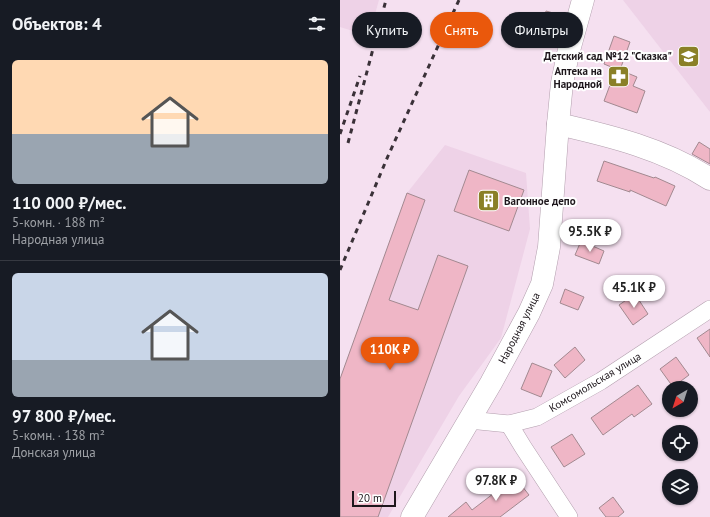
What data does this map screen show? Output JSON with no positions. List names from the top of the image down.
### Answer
{
  "streets": {
    "street": ["Народная улица", "Комсомольская улица"]
  },
  "crossings": [
    ["Народная улица", "Комсомольская улица"]
  ],
  "places": {
    "school or university": ["Детский сад №12 \"Сказка\""],
    "pharmacy": ["Аптека на Народной"],
    "building": ["Вагонное депо"]
  },
  "scale_bar": "20 m",
  "north": "bottom left",
  "page": {
    "heading": "Объектов: 4",
    "chip": ["Купить", "Снять", "Фильтры"],
    "list": [
      {
        "name": "110 000 ₽/мес.",
        "note": "5-комн. · 188 m² · Народная улица"
      },
      {
        "name": "97 800 ₽/мес.",
        "note": "5-комн. · 138 m² · Донская улица"
      }
    ],
    "price": [
      "95.5K ₽",
      "45.1K ₽",
      "110K ₽",
      "97.8K ₽"
    ],
    "scale": "20 m"
  }
}
